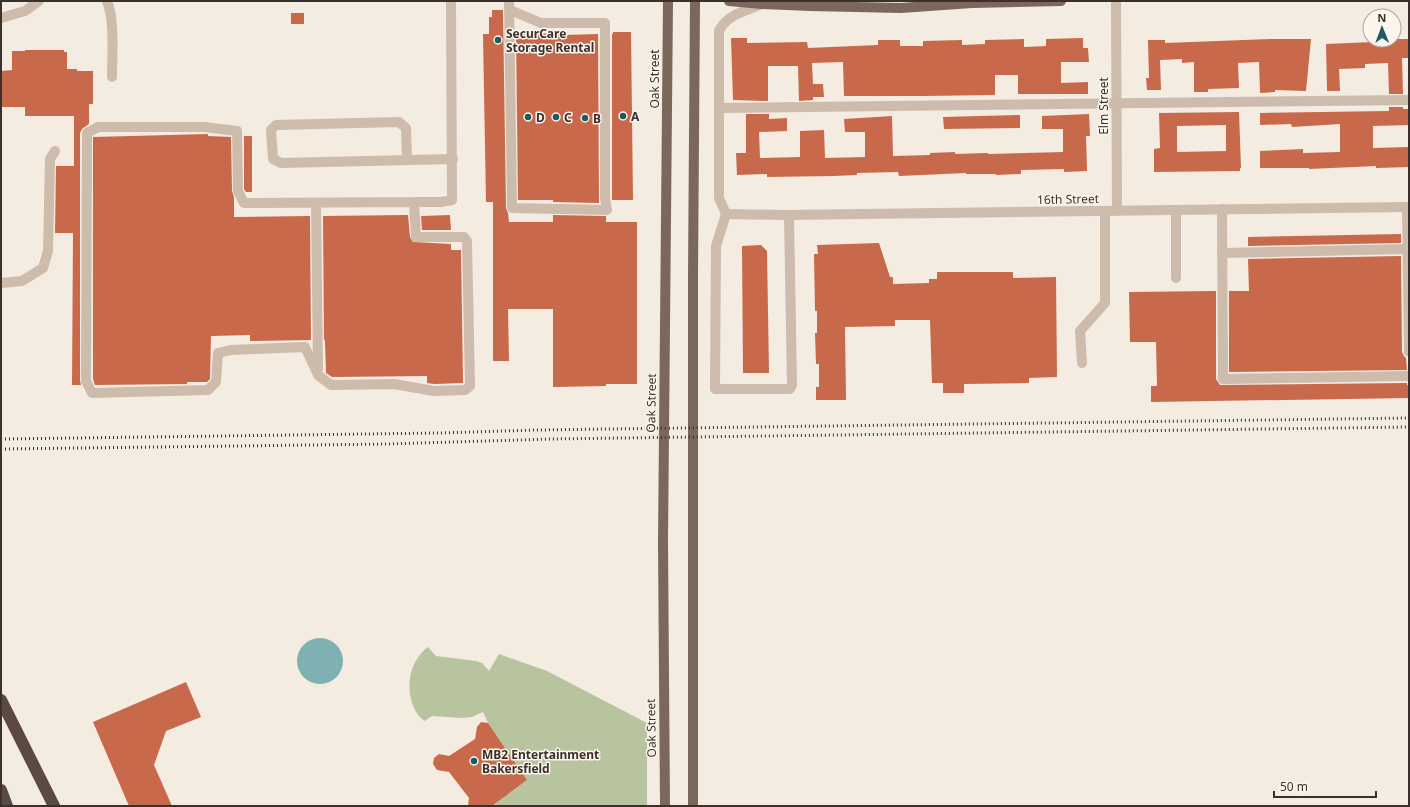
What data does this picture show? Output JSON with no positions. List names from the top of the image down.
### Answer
{
  "streets": {
    "main road": ["Oak Street"],
    "street": ["Elm Street", "16th Street"]
  },
  "crossings": [
    ["Elm Street", "16th Street"]
  ],
  "places": [
    "SecurCare Storage Rental",
    "A",
    "D",
    "C",
    "B",
    "MB2 Entertainment Bakersfield"
  ],
  "scale_bar": "50 m",
  "north": "top"
}
